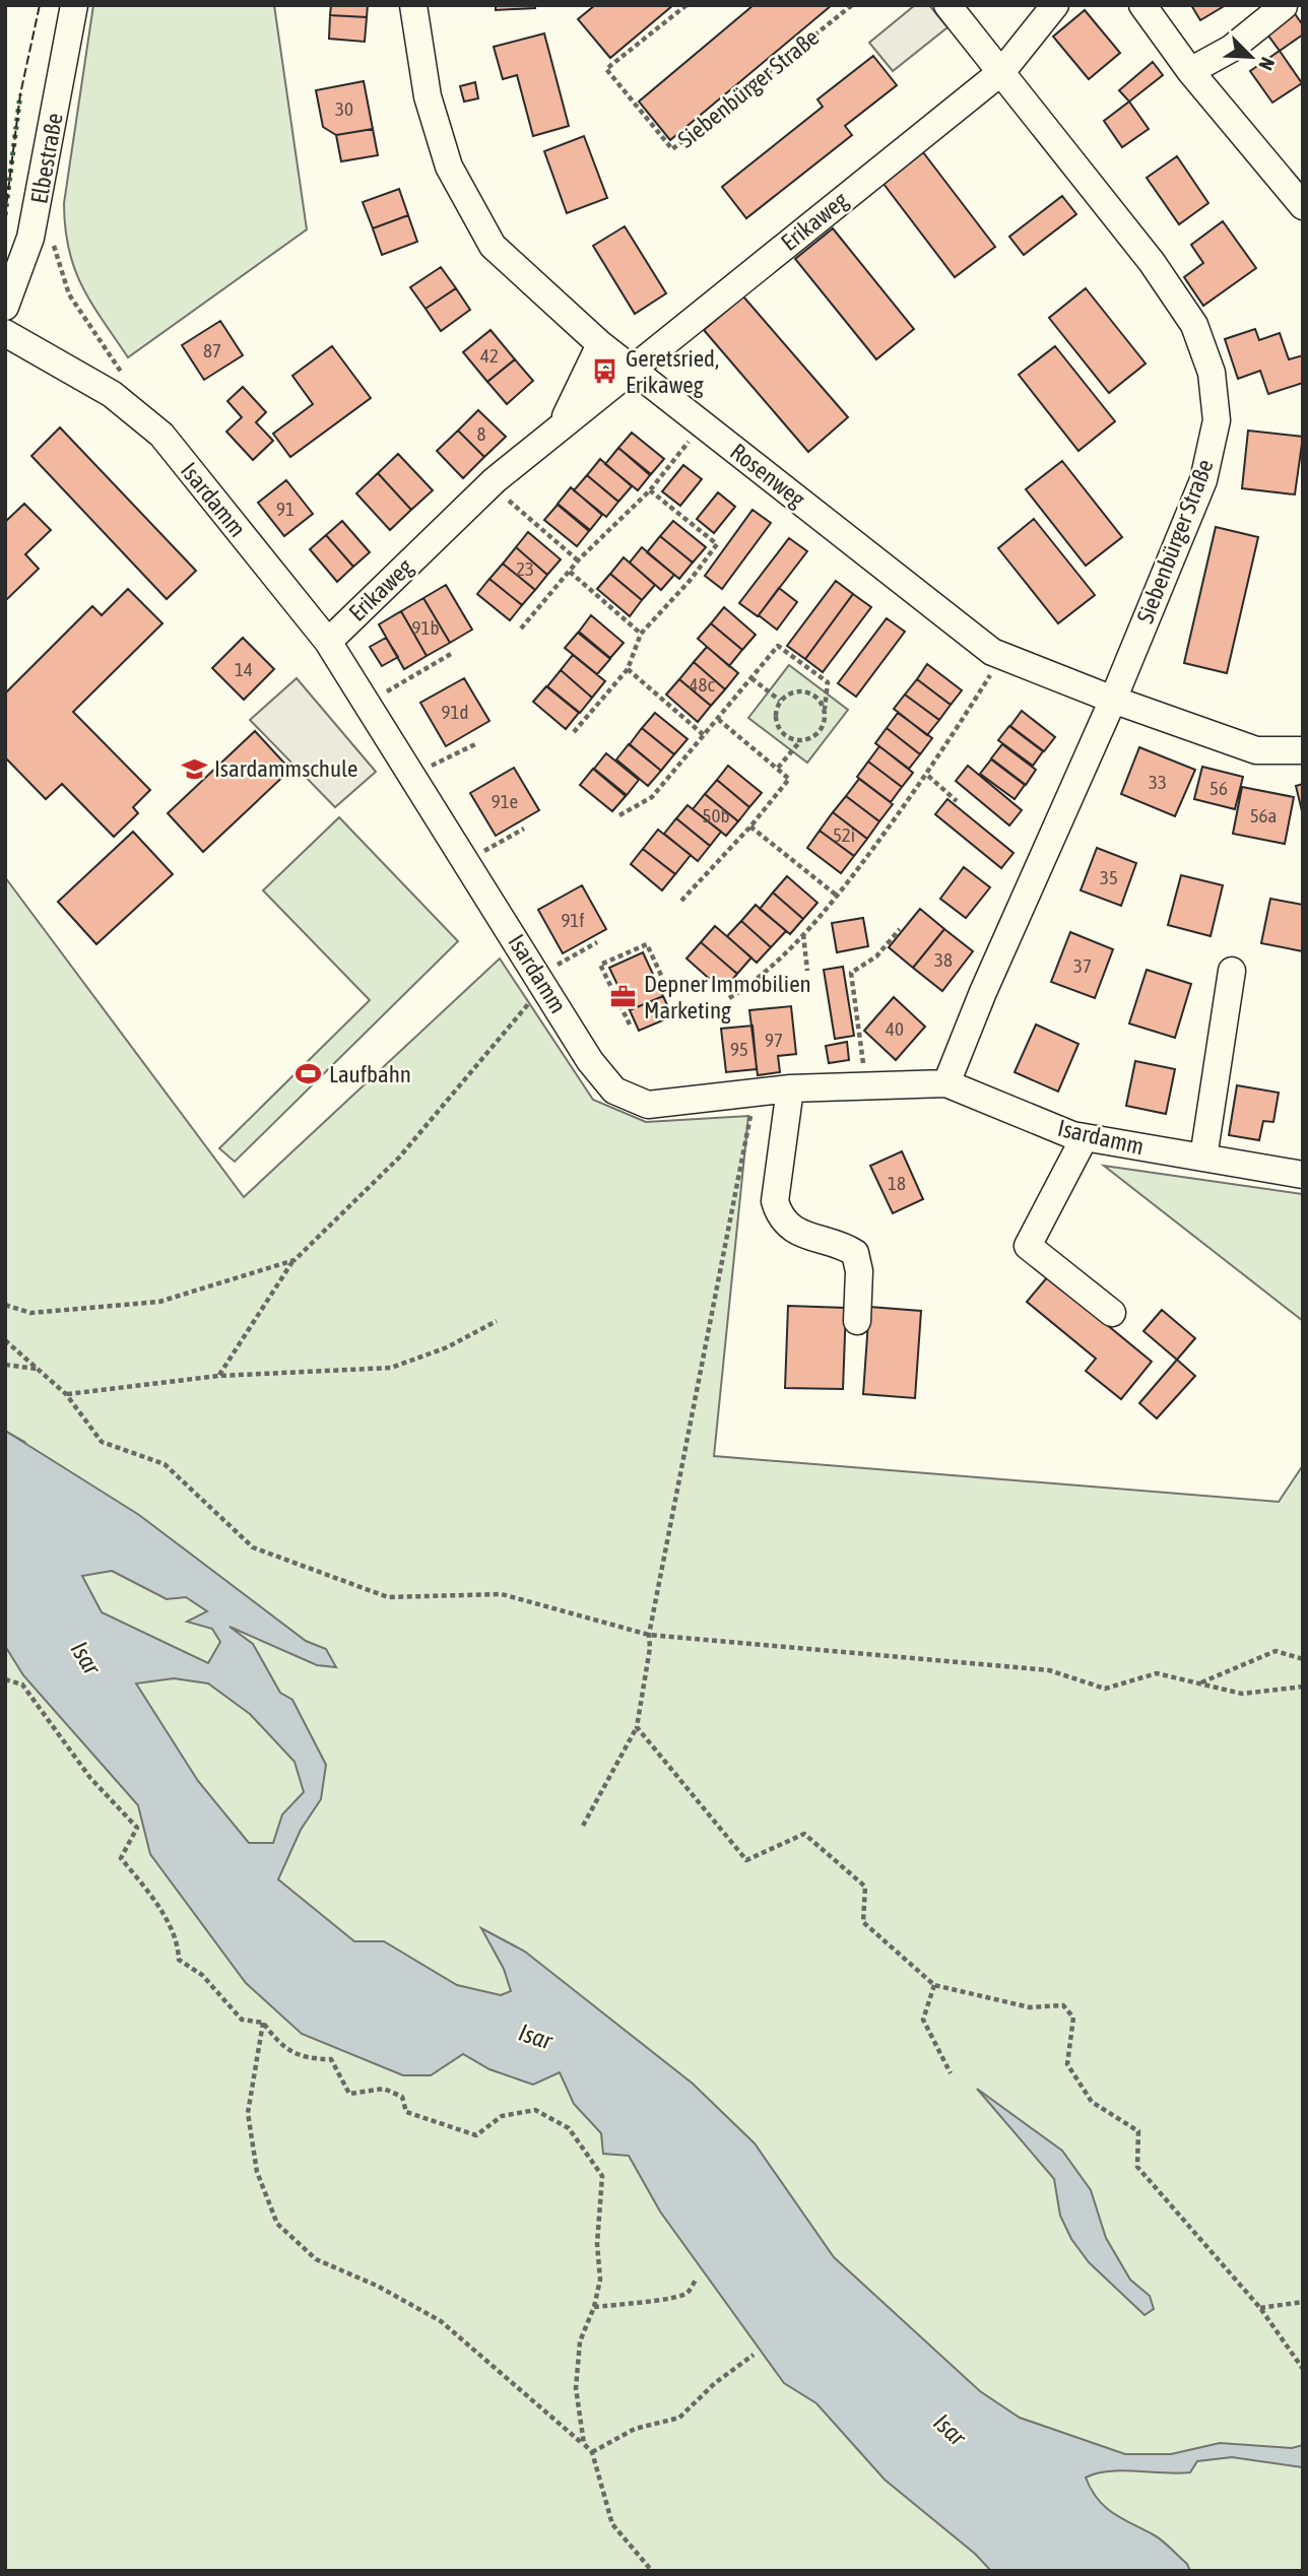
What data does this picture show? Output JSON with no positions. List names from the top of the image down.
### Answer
{
  "streets": {
    "street": [
      "Siebenbürger Straße",
      "Elbestraße",
      "Erikaweg",
      "Rosenweg",
      "Isardamm"
    ]
  },
  "crossings": [
    ["Siebenbürger Straße", "Erikaweg"],
    ["Siebenbürger Straße", "Rosenweg"],
    ["Siebenbürger Straße", "Isardamm"],
    ["Erikaweg", "Rosenweg"],
    ["Erikaweg", "Isardamm"]
  ],
  "water": ["Isar"],
  "places": {
    "bus stop": ["Geretsried, Erikaweg"],
    "school or university": ["Isardammschule"],
    "office": ["Depner Immobilien Marketing"],
    "sports": ["Laufbahn"]
  },
  "house_numbers": [
    "30",
    "87",
    "42",
    "8",
    "91",
    "23",
    "91b",
    "14",
    "48c",
    "91d",
    "33",
    "56",
    "91e",
    "50b",
    "56a",
    "52i",
    "35",
    "91f",
    "38",
    "37",
    "40",
    "97",
    "95",
    "18"
  ],
  "north": "bottom right"
}
